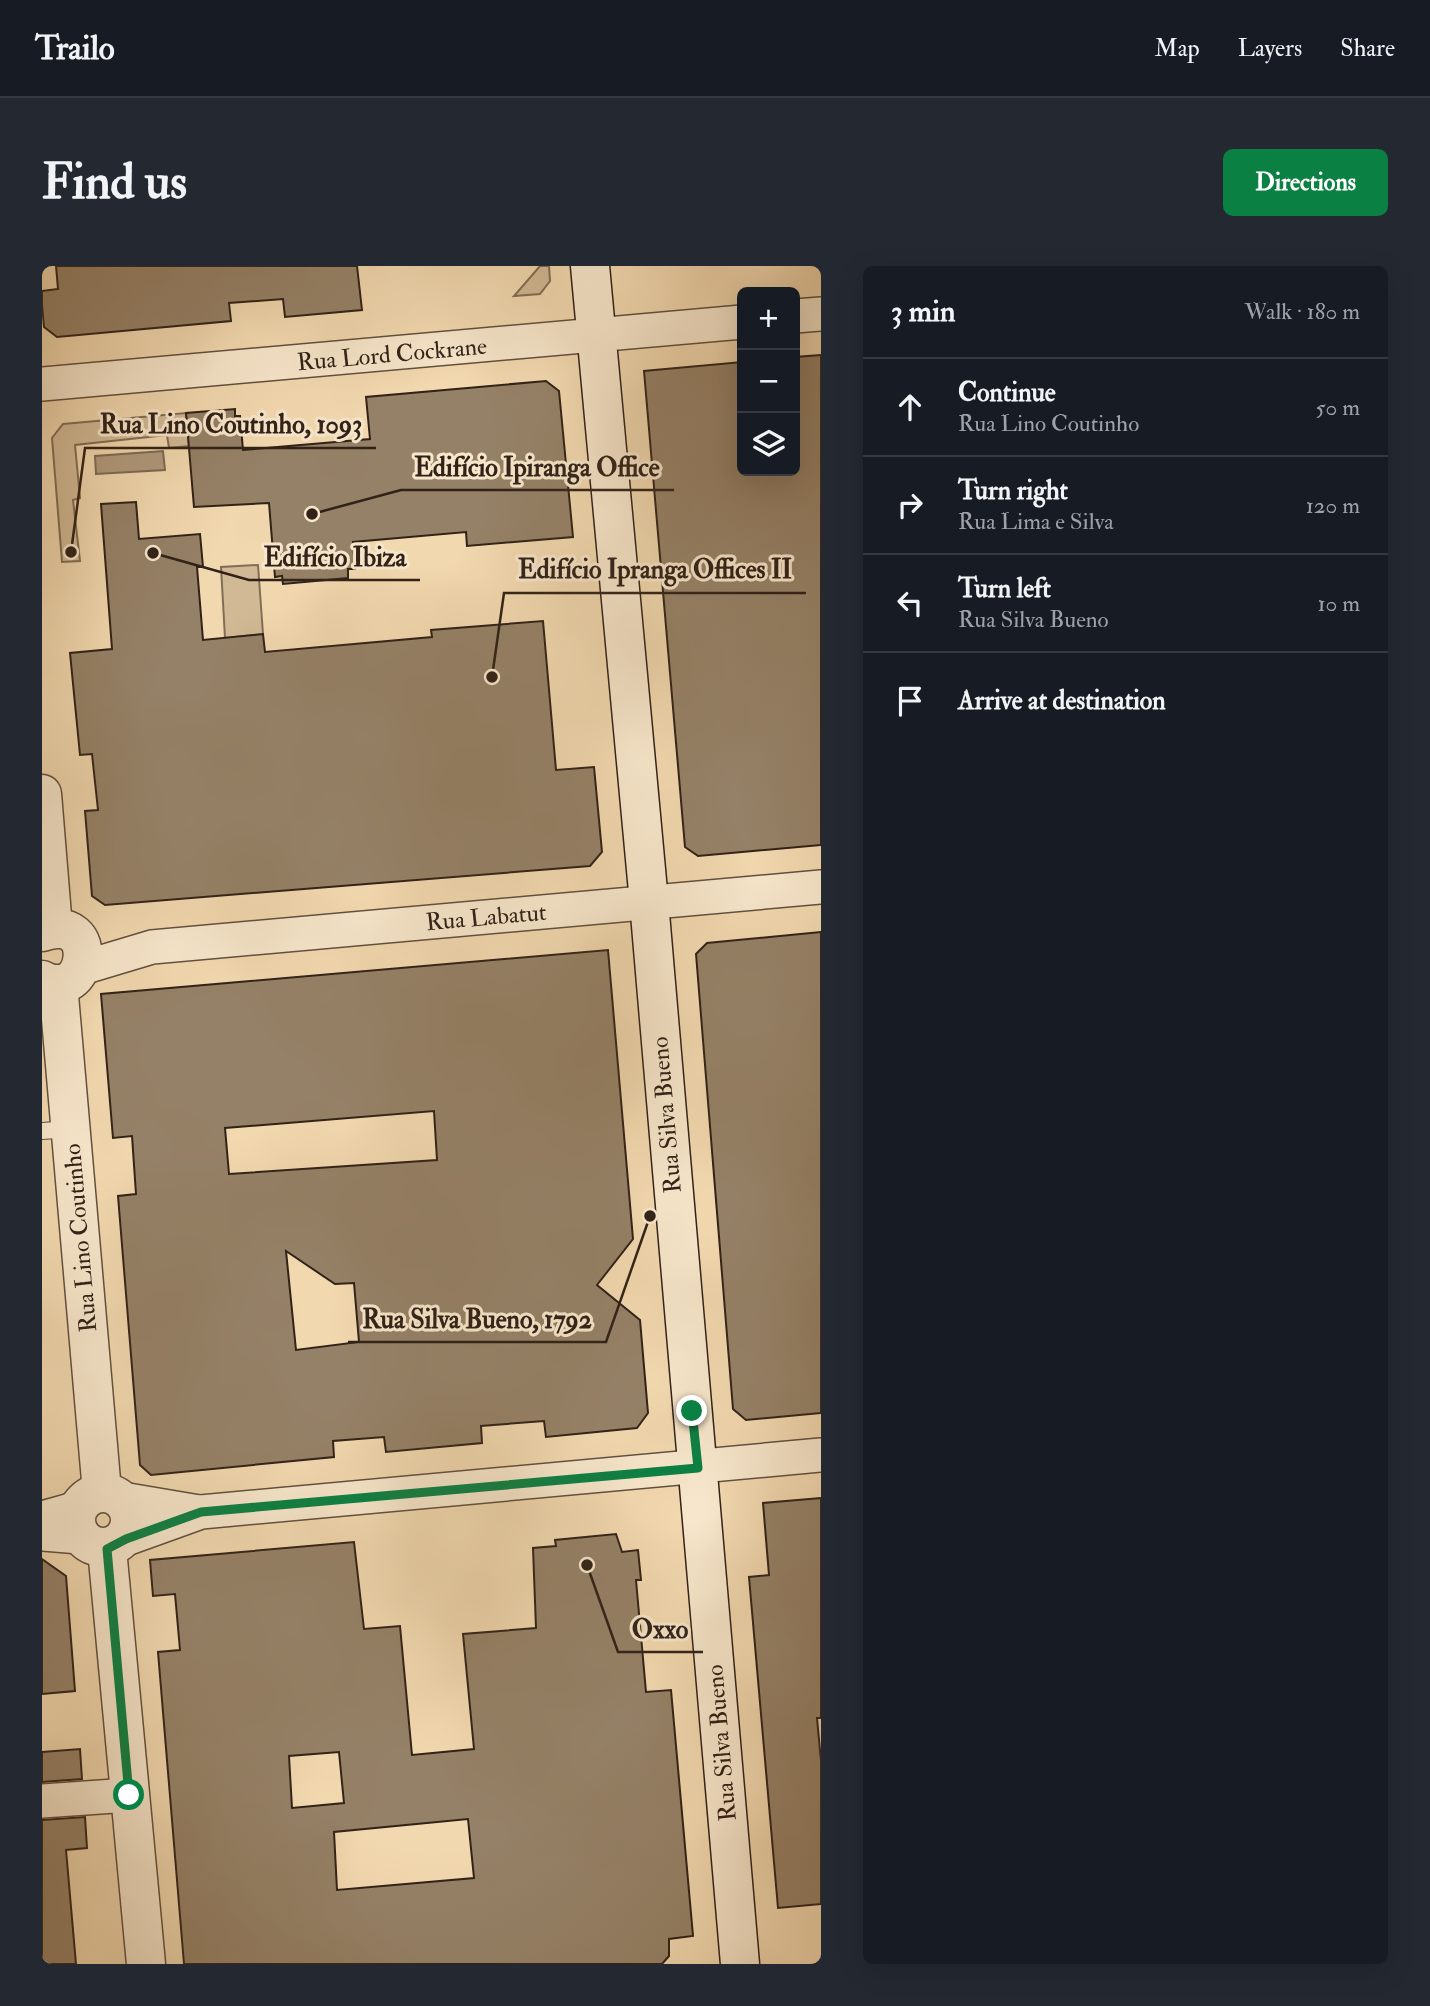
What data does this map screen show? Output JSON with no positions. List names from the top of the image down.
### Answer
{
  "streets": {
    "main road": ["Rua Silva Bueno", "Rua Lino Coutinho"],
    "street": ["Rua Lord Cockrane", "Rua Labatut"]
  },
  "crossings": [
    ["Rua Lord Cockrane", "Rua Silva Bueno"],
    ["Rua Labatut", "Rua Silva Bueno"],
    ["Rua Labatut", "Rua Lino Coutinho"]
  ],
  "places": [
    "Edifício Ipiranga Office",
    "Rua Lino Coutinho, 1093",
    "Edifício Ibiza",
    "Edifício Ipranga Offices II",
    "Rua Silva Bueno, 1792",
    "Oxxo"
  ],
  "page": {
    "header": "Trailo",
    "nav": ["Map", "Layers", "Share"],
    "buttons": "Directions",
    "title": "Find us",
    "heading": ["3 min", "Walk · 180 m"],
    "map_buttons": ["+", "−"],
    "list": [
      ["Continue", "Rua Lino Coutinho", "50 m"],
      ["Turn right", "Rua Lima e Silva", "120 m"],
      ["Turn left", "Rua Silva Bueno", "10 m"],
      "Arrive at destination"
    ]
  }
}
